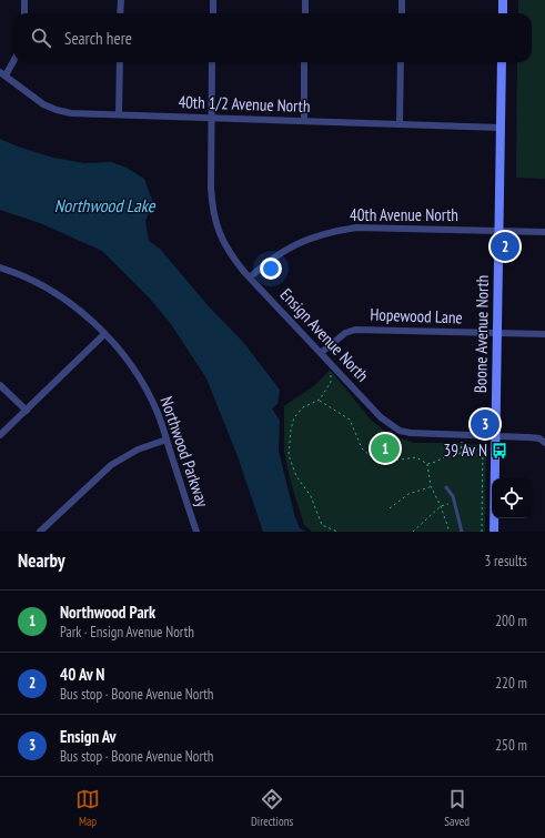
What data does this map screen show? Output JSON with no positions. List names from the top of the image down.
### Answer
{
  "streets": {
    "street": [
      "40th 1/2 Avenue North",
      "40th Avenue North",
      "Hopewood Lane",
      "Boone Avenue North",
      "Ensign Avenue North",
      "Northwood Parkway"
    ]
  },
  "crossings": [
    ["40th 1/2 Avenue North", "Boone Avenue North"],
    ["40th 1/2 Avenue North", "Ensign Avenue North"],
    ["40th Avenue North", "Boone Avenue North"],
    ["40th Avenue North", "Ensign Avenue North"],
    ["Hopewood Lane", "Boone Avenue North"],
    ["Hopewood Lane", "Ensign Avenue North"],
    ["Boone Avenue North", "Ensign Avenue North"]
  ],
  "water": ["Northwood Lake"],
  "places": {
    "bus stop": ["39 Av N"]
  },
  "page": {
    "search": "Search here",
    "pins": ["2", "3", "1"],
    "heading": ["Nearby", "3 results"],
    "list": [
      {
        "mark": "1",
        "name": "Northwood Park",
        "note": "Park · Ensign Avenue North",
        "value": "200 m"
      },
      {
        "mark": "2",
        "name": "40 Av N",
        "note": "Bus stop · Boone Avenue North",
        "value": "220 m"
      },
      {
        "mark": "3",
        "name": "Ensign Av",
        "note": "Bus stop · Boone Avenue North",
        "value": "250 m"
      }
    ],
    "nav": ["Map", "Directions", "Saved"]
  }
}
